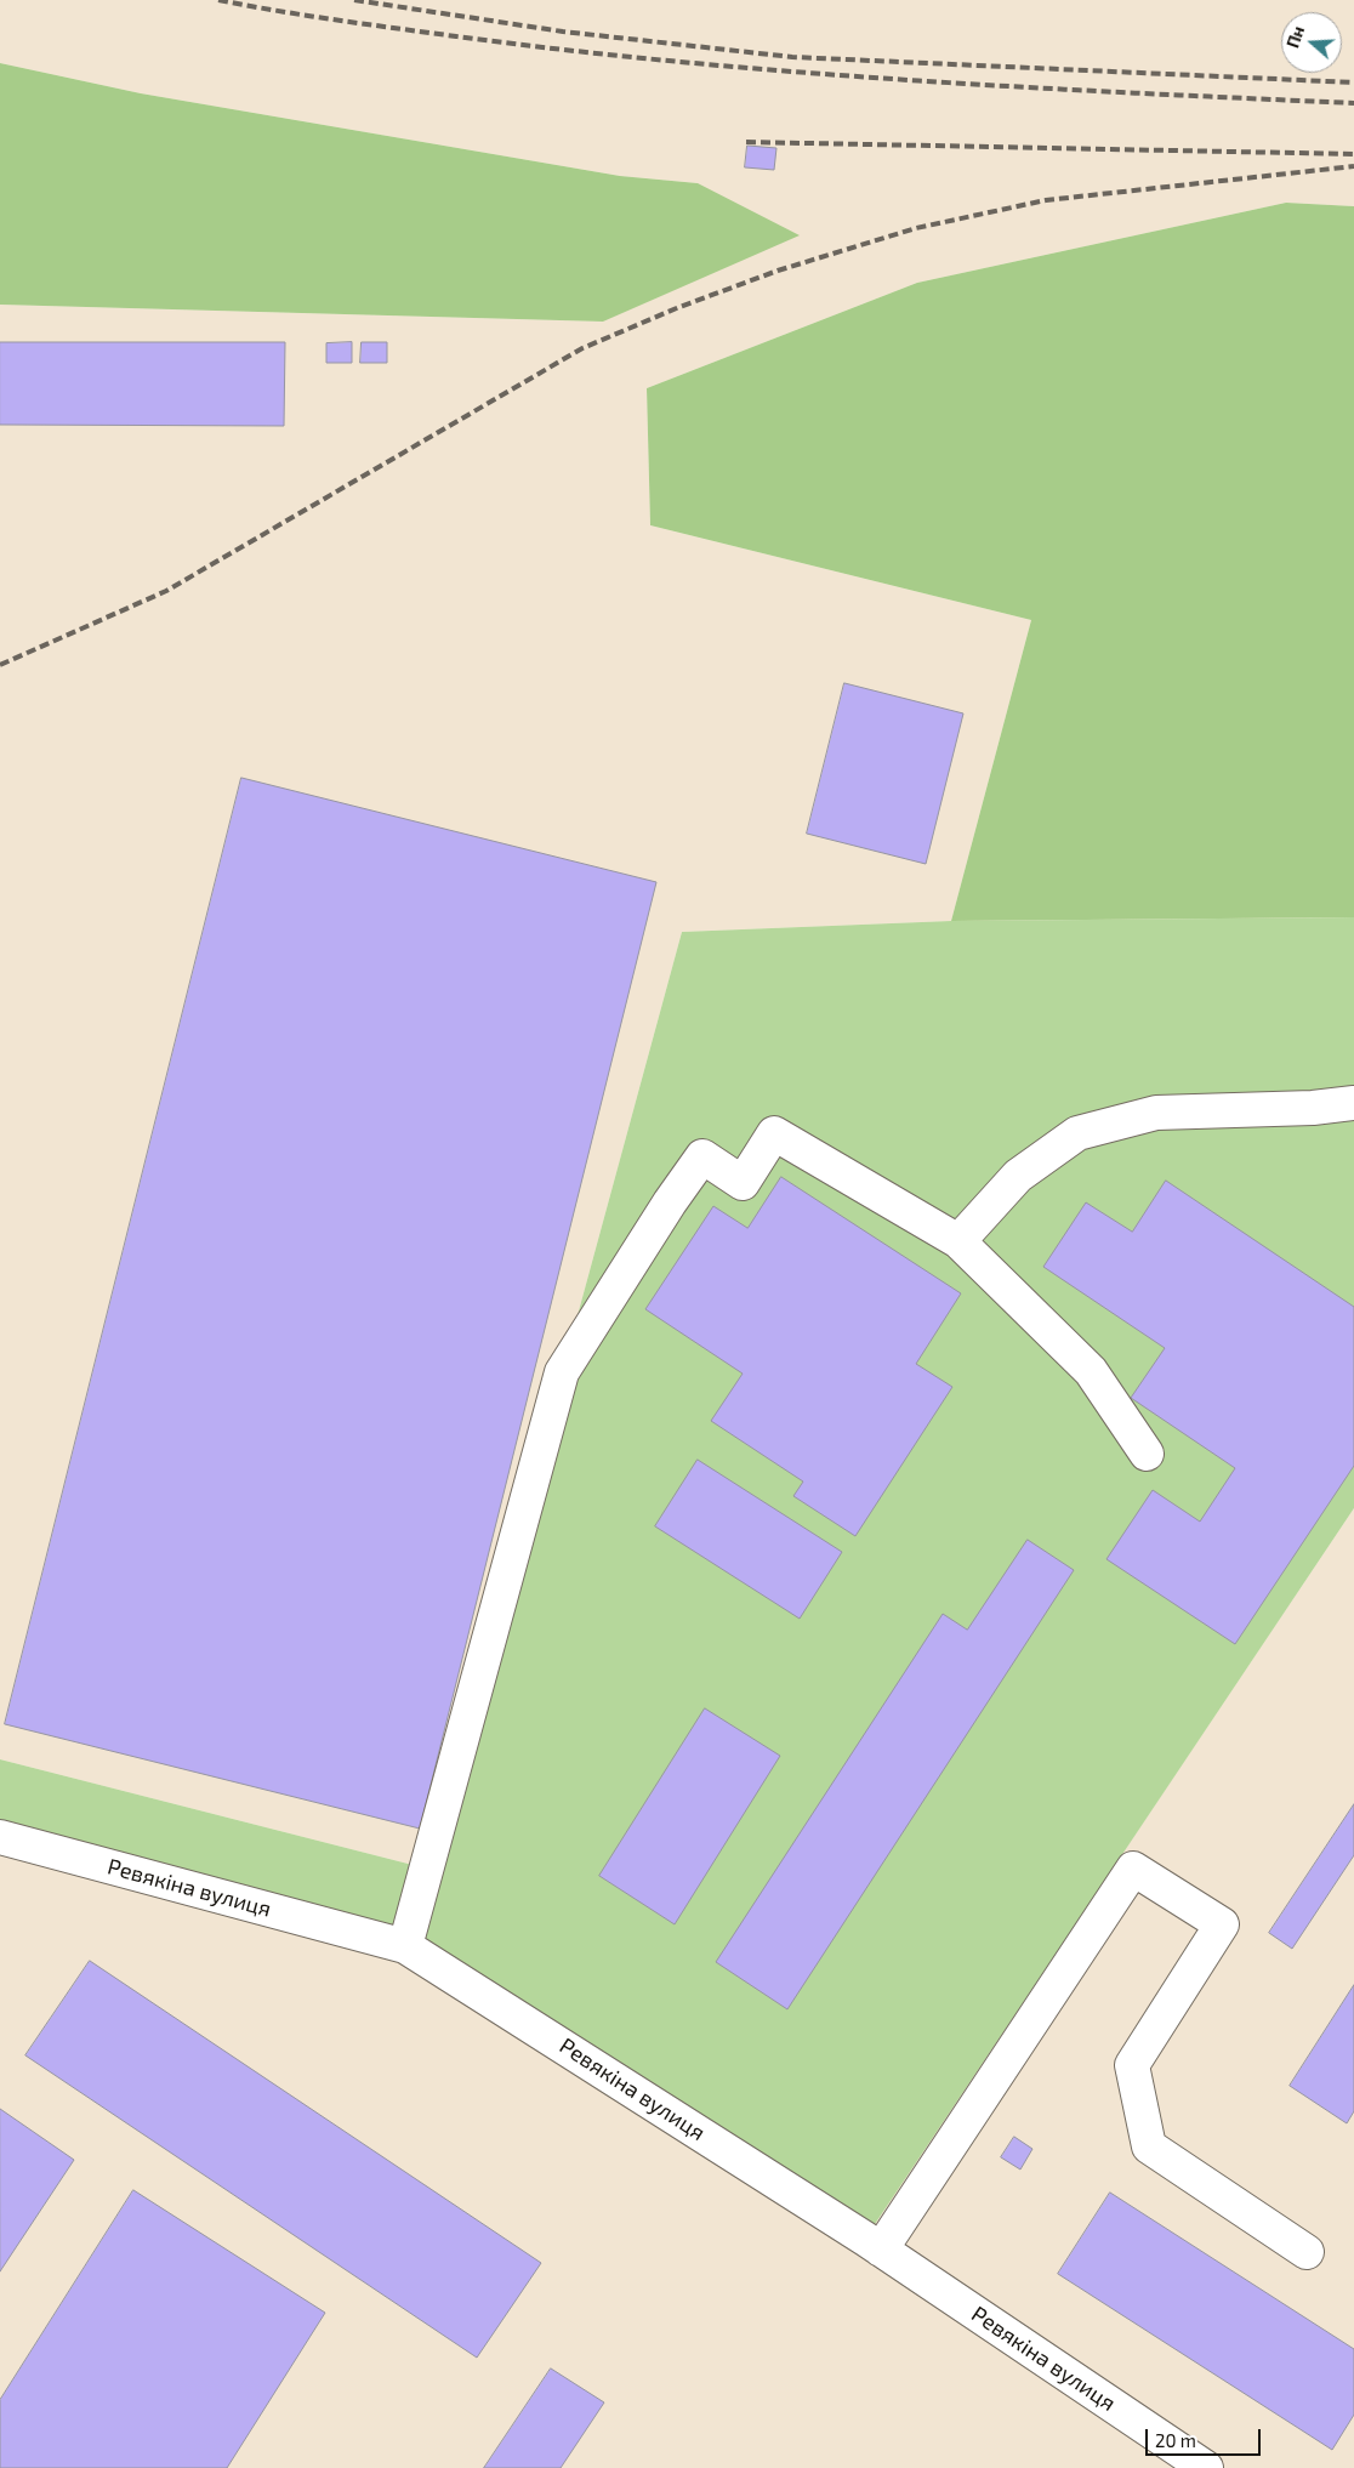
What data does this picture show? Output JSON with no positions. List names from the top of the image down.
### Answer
{
  "streets": {
    "street": ["Ревякіна вулиця"]
  },
  "scale_bar": "20 m",
  "north": "left"
}
